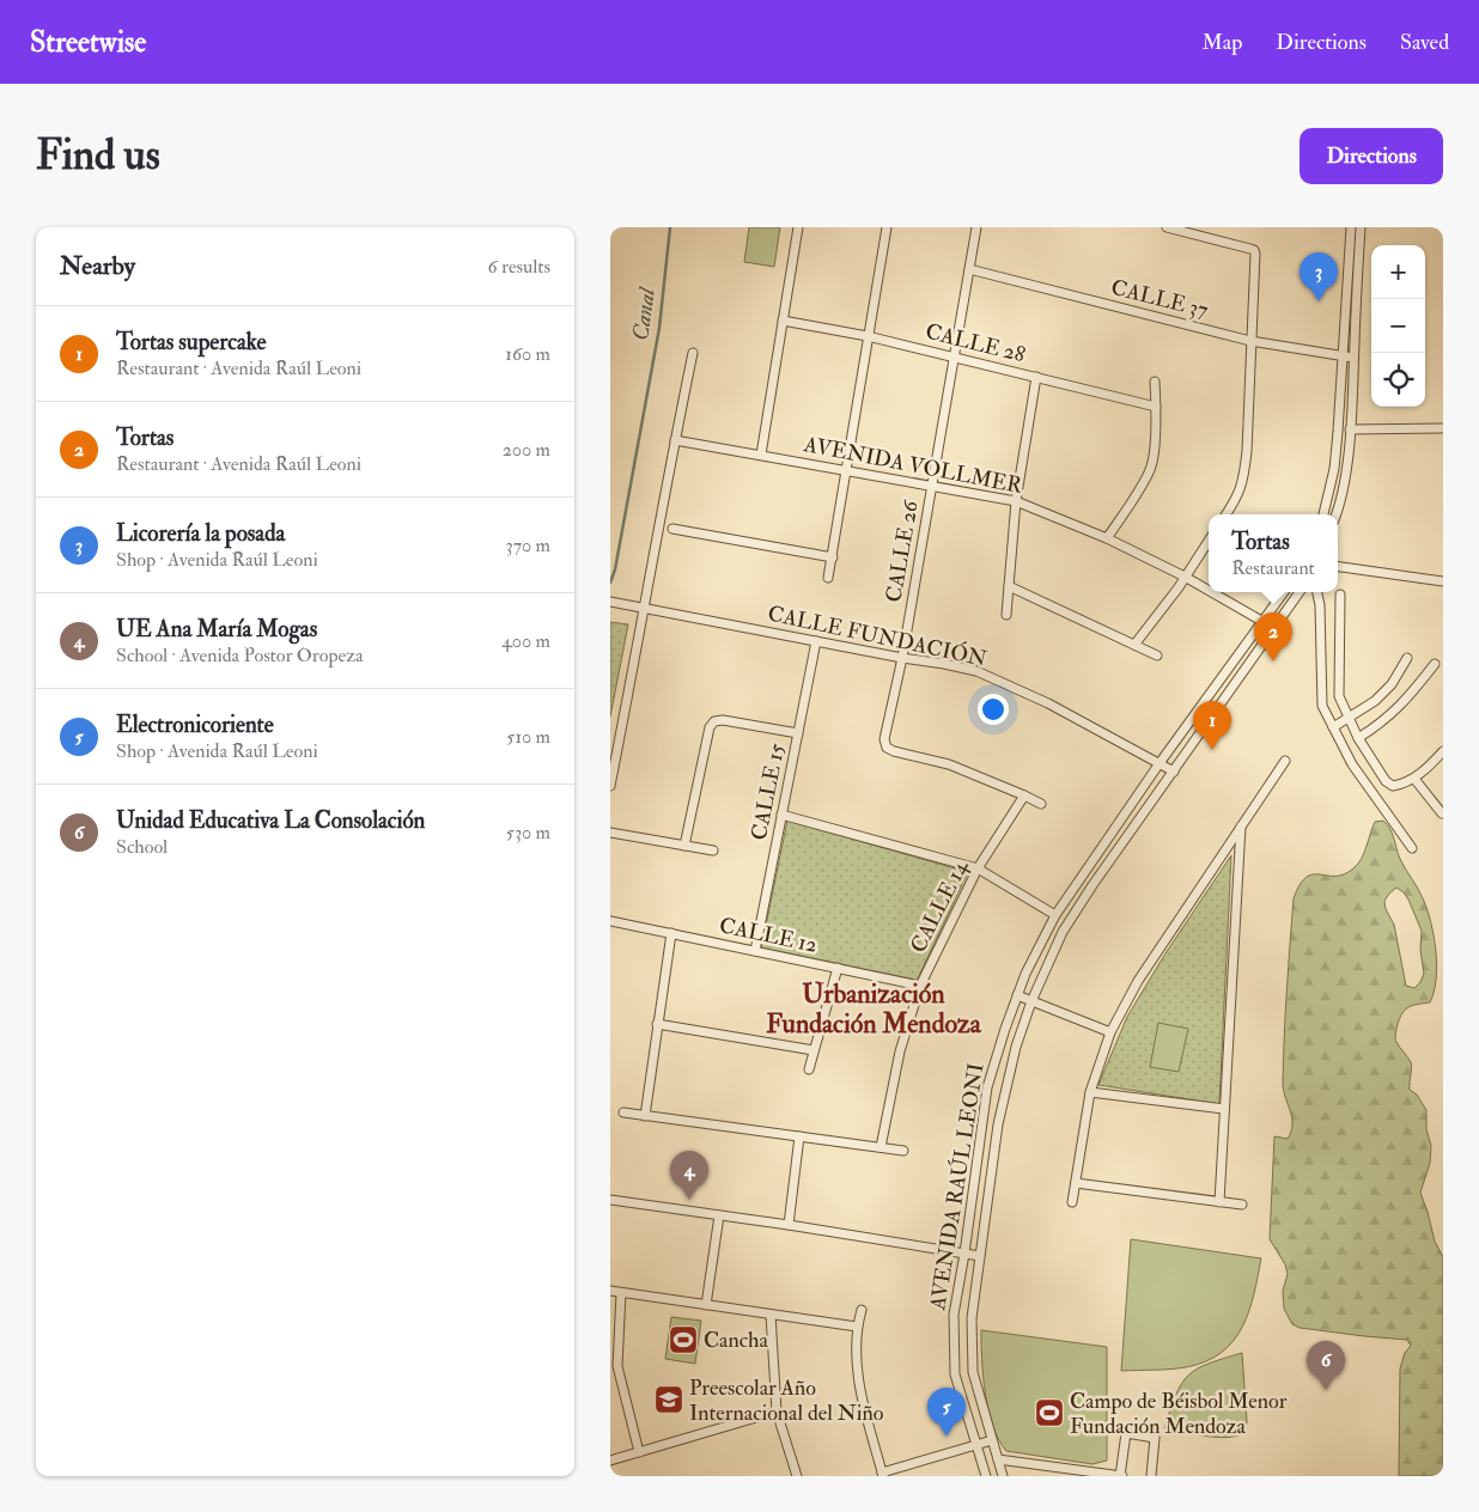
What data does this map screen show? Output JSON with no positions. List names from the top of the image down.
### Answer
{
  "streets": {
    "street": [
      "CALLE 37",
      "CALLE 28",
      "AVENIDA VOLLMER",
      "CALLE 26",
      "CALLE FUNDACIÓN",
      "CALLE 15",
      "CALLE 14",
      "CALLE 12",
      "AVENIDA RAÚL LEONI"
    ]
  },
  "crossings": [
    ["CALLE 37", "CALLE 26"],
    ["CALLE 28", "CALLE 26"],
    ["AVENIDA VOLLMER", "CALLE 26"],
    ["AVENIDA VOLLMER", "AVENIDA RAÚL LEONI"],
    ["CALLE 26", "CALLE FUNDACIÓN"],
    ["CALLE 26", "CALLE 14"],
    ["CALLE FUNDACIÓN", "CALLE 15"],
    ["CALLE FUNDACIÓN", "AVENIDA RAÚL LEONI"],
    ["CALLE 15", "CALLE 12"],
    ["CALLE 14", "CALLE 12"]
  ],
  "districts": ["Urbanización Fundación Mendoza"],
  "water": ["Canal"],
  "places": {
    "sports": ["Cancha", "Campo de Béisbol Menor Fundación Mendoza"],
    "school or university": ["Preescolar Año Internacional del Niño"]
  },
  "page": {
    "header": "Streetwise",
    "nav": ["Map", "Directions", "Saved"],
    "buttons": "Directions",
    "title": "Find us",
    "heading": ["Nearby", "6 results"],
    "map_buttons": ["+", "−"],
    "pins": [
      "3",
      "2",
      "1",
      "4",
      "6",
      "5"
    ],
    "list": [
      {
        "mark": "1",
        "name": "Tortas supercake",
        "note": "Restaurant · Avenida Raúl Leoni",
        "value": "160 m"
      },
      {
        "mark": "2",
        "name": "Tortas",
        "note": "Restaurant · Avenida Raúl Leoni",
        "value": "200 m"
      },
      {
        "mark": "3",
        "name": "Licorería la posada",
        "note": "Shop · Avenida Raúl Leoni",
        "value": "370 m"
      },
      {
        "mark": "4",
        "name": "UE Ana María Mogas",
        "note": "School · Avenida Postor Oropeza",
        "value": "400 m"
      },
      {
        "mark": "5",
        "name": "Electronicoriente",
        "note": "Shop · Avenida Raúl Leoni",
        "value": "510 m"
      },
      {
        "mark": "6",
        "name": "Unidad Educativa La Consolación",
        "note": "School",
        "value": "530 m"
      }
    ],
    "popup": ["Tortas", "Restaurant"]
  }
}
